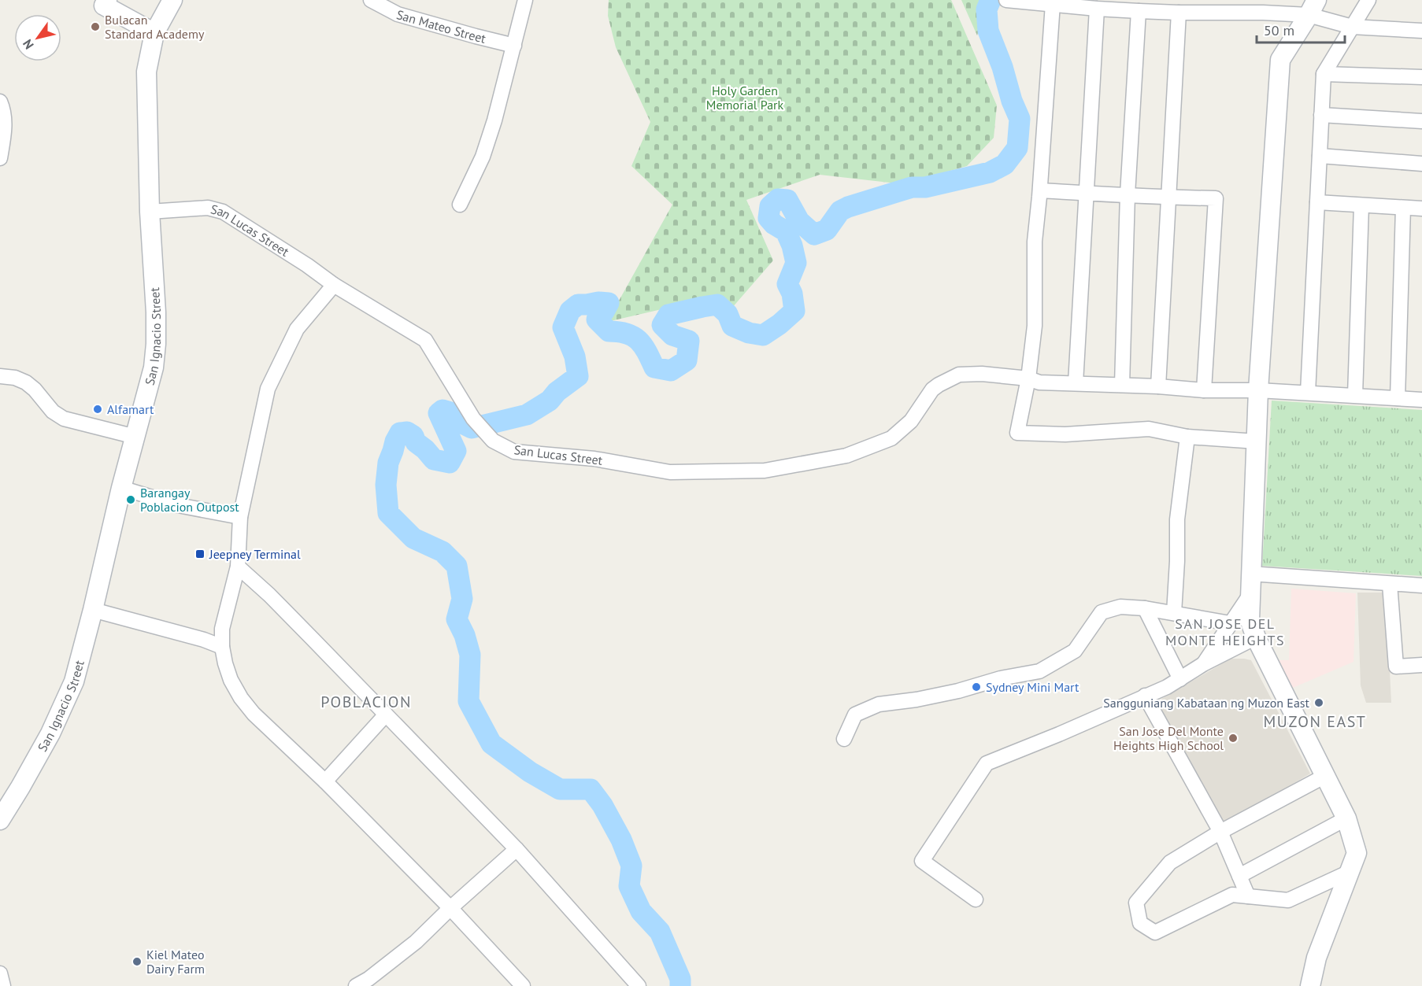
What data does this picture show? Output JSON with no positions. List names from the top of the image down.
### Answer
{
  "streets": {
    "street": ["San Mateo Street", "San Lucas Street", "San Ignacio Street"]
  },
  "crossings": [
    ["San Lucas Street", "San Ignacio Street"]
  ],
  "districts": ["SAN JOSE DEL MONTE HEIGHTS", "POBLACION", "MUZON EAST"],
  "parks": ["Holy Garden Memorial Park"],
  "places": {
    "other": [
      "Bulacan Standard Academy",
      "Alfamart",
      "Barangay Poblacion Outpost",
      "Sydney Mini Mart",
      "Sangguniang Kabataan ng Muzon East",
      "San Jose Del Monte Heights High School",
      "Kiel Mateo Dairy Farm"
    ],
    "transit": ["Jeepney Terminal"]
  },
  "scale_bar": "50 m",
  "north": "bottom left"
}
